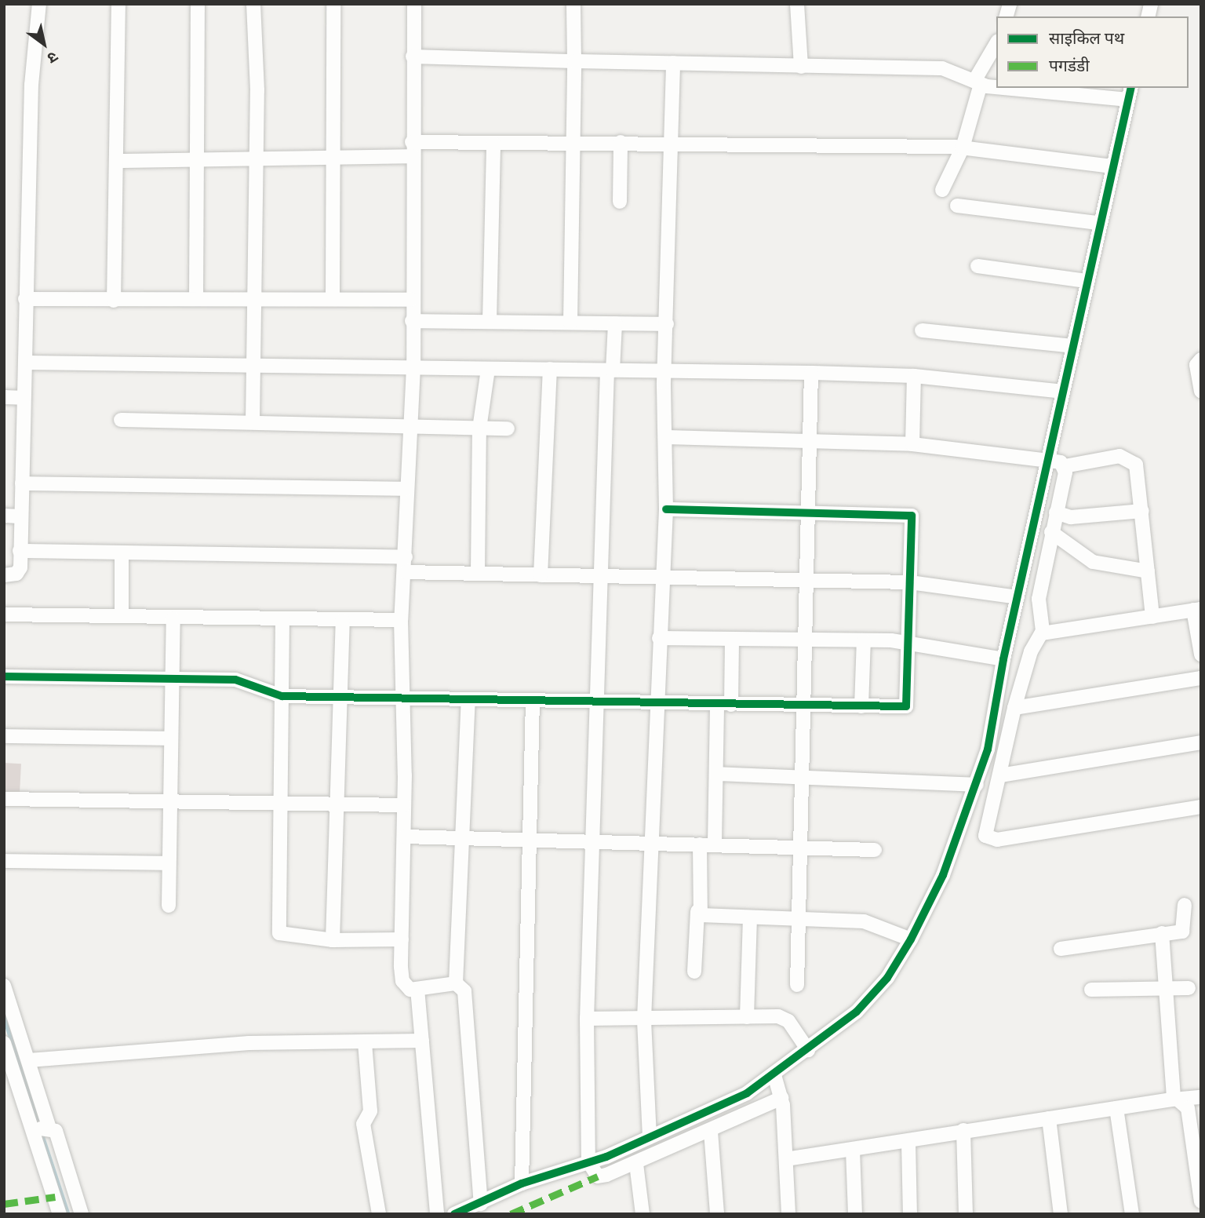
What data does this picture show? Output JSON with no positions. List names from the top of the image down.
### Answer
{
  "legend": ["साइकिल पथ", "पगडंडी"],
  "north": "bottom right"
}
